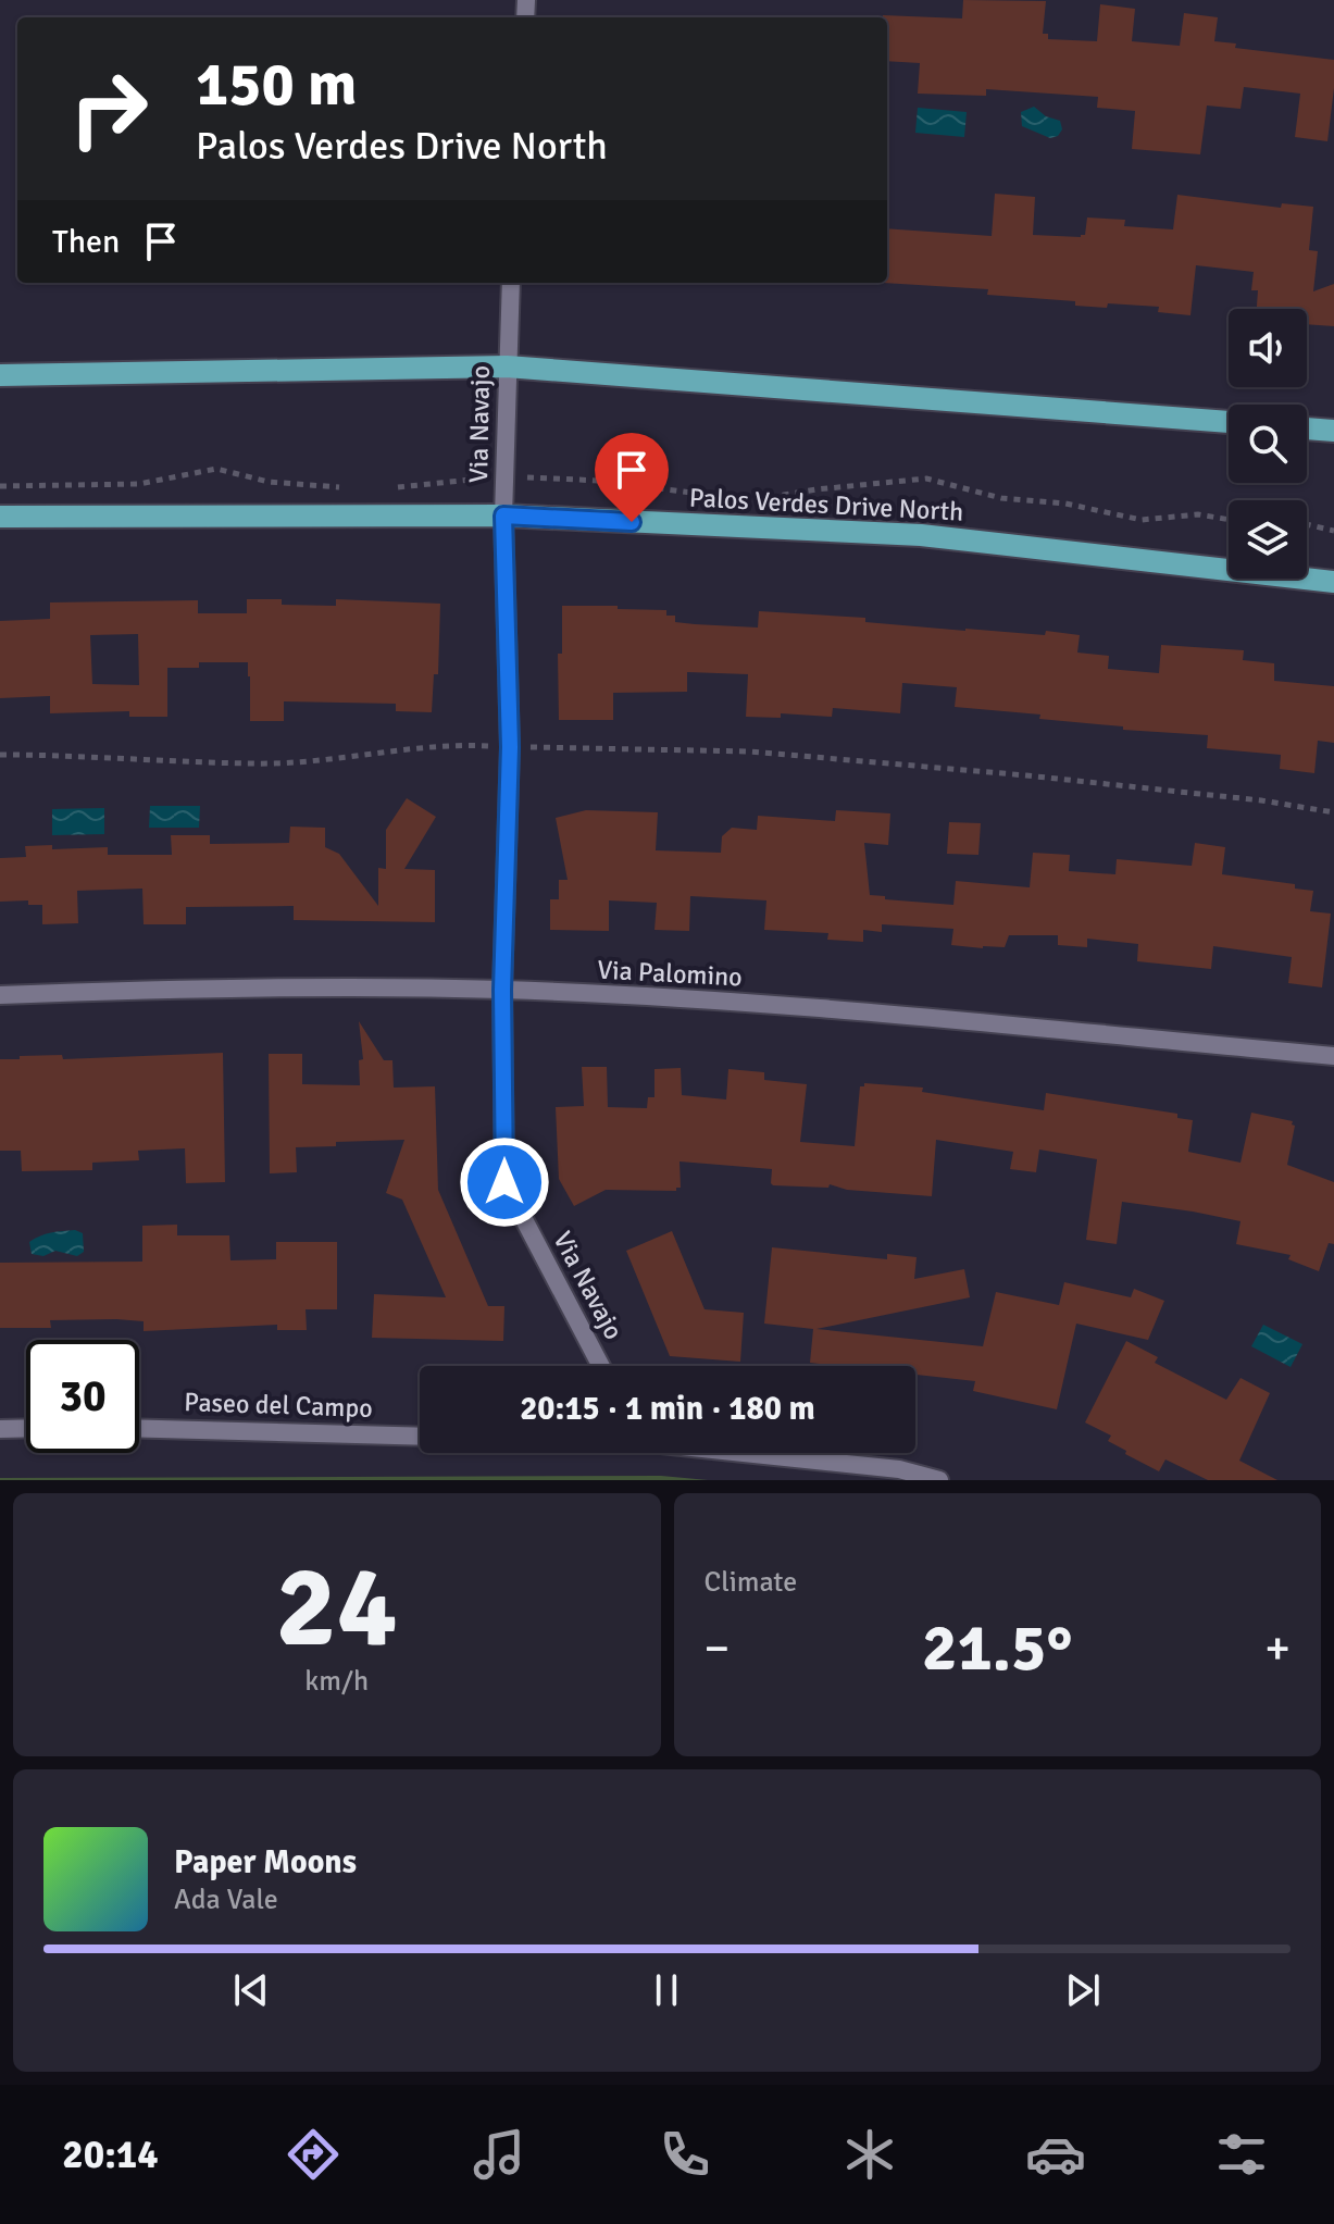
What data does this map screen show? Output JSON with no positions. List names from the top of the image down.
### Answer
{
  "streets": {
    "main road": ["Palos Verdes Drive North"],
    "street": ["Via Navajo", "Via Palomino", "Paseo del Campo"]
  },
  "crossings": [
    ["Via Navajo", "Palos Verdes Drive North"],
    ["Via Navajo", "Via Palomino"]
  ],
  "page": {
    "turn": ["150 m", "Palos Verdes Drive North"],
    "then": "Then",
    "limit": "30",
    "trip": "20:15 · 1 min · 180 m",
    "tile": [
      ["24", "km/h"],
      "Climate"
    ],
    "heat": ["−", "21.5°", "+"],
    "song": ["Paper Moons", "Ada Vale"],
    "tabs": "20:14"
  }
}
